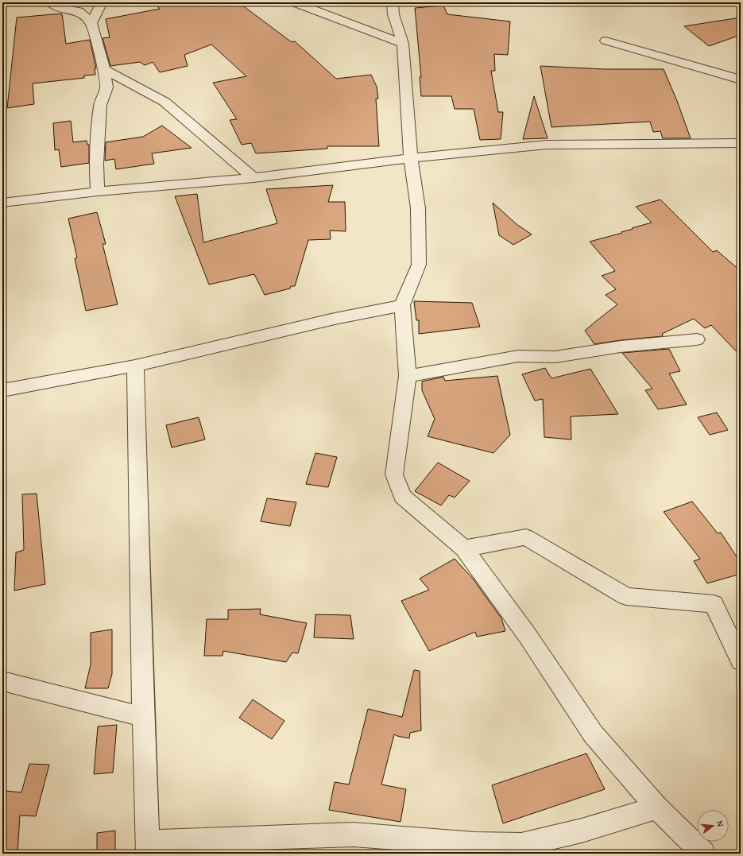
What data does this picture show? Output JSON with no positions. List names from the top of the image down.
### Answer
{
  "north": "right"
}
